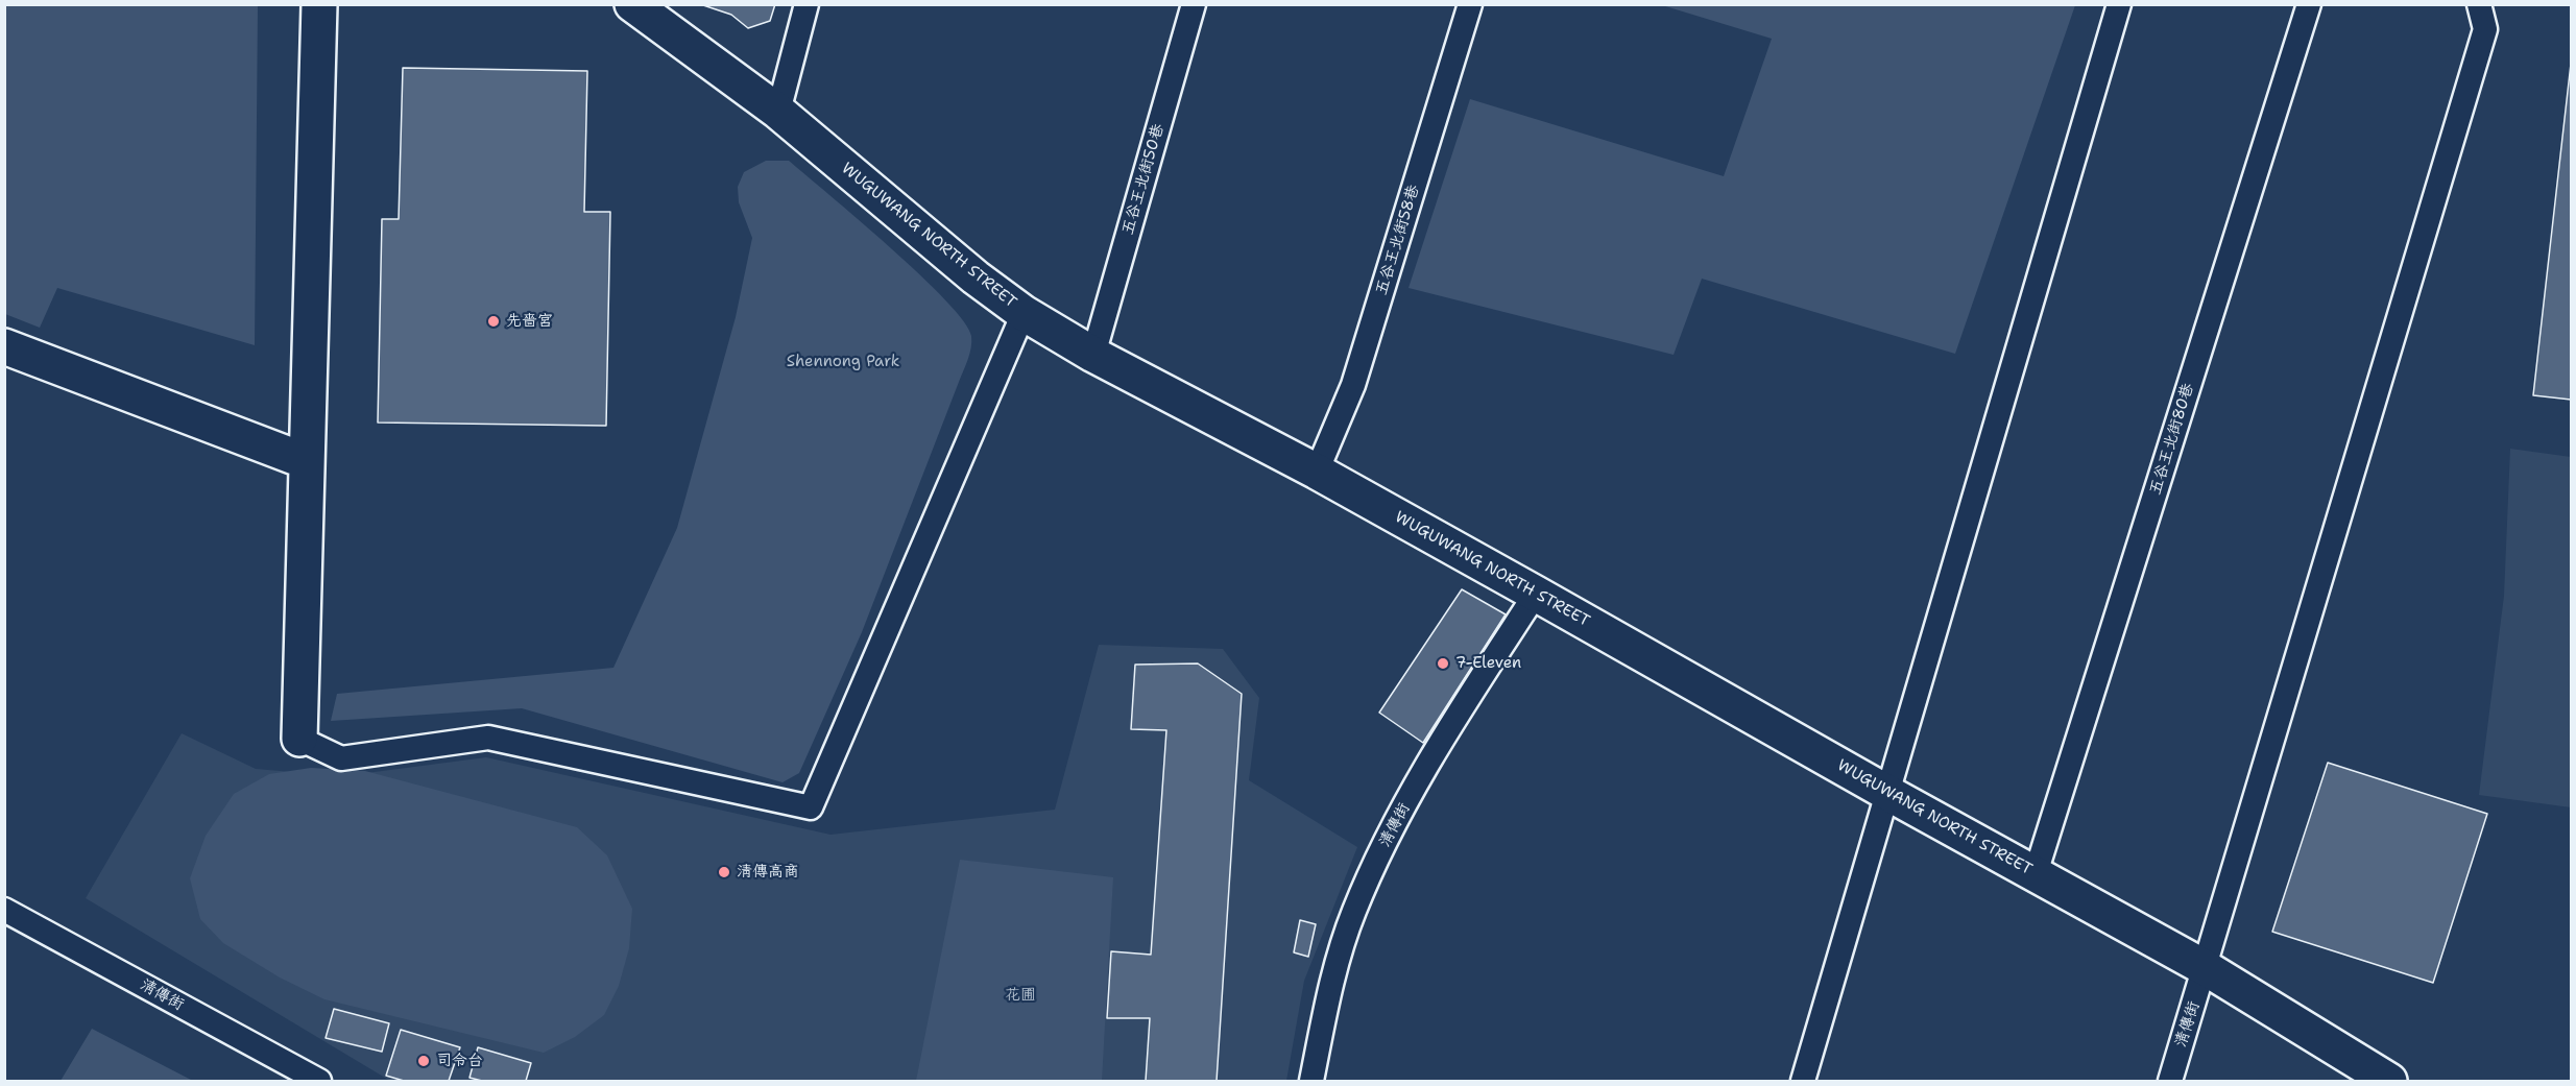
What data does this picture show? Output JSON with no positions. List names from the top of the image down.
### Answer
{
  "streets": {
    "street": ["WUGUWANG NORTH STREET"],
    "lane": [
      "五谷王北街50巷",
      "五谷王北街58巷",
      "五谷王北街80巷",
      "清傳街"
    ]
  },
  "crossings": [
    ["五谷王北街50巷", "WUGUWANG NORTH STREET"],
    ["WUGUWANG NORTH STREET", "五谷王北街58巷"],
    ["WUGUWANG NORTH STREET", "五谷王北街80巷"],
    ["WUGUWANG NORTH STREET", "清傳街"]
  ],
  "parks": ["Shennong Park", "花圃"],
  "places": [
    "先嗇宮",
    "7-Eleven",
    "清傳高商",
    "司令台"
  ]
}
